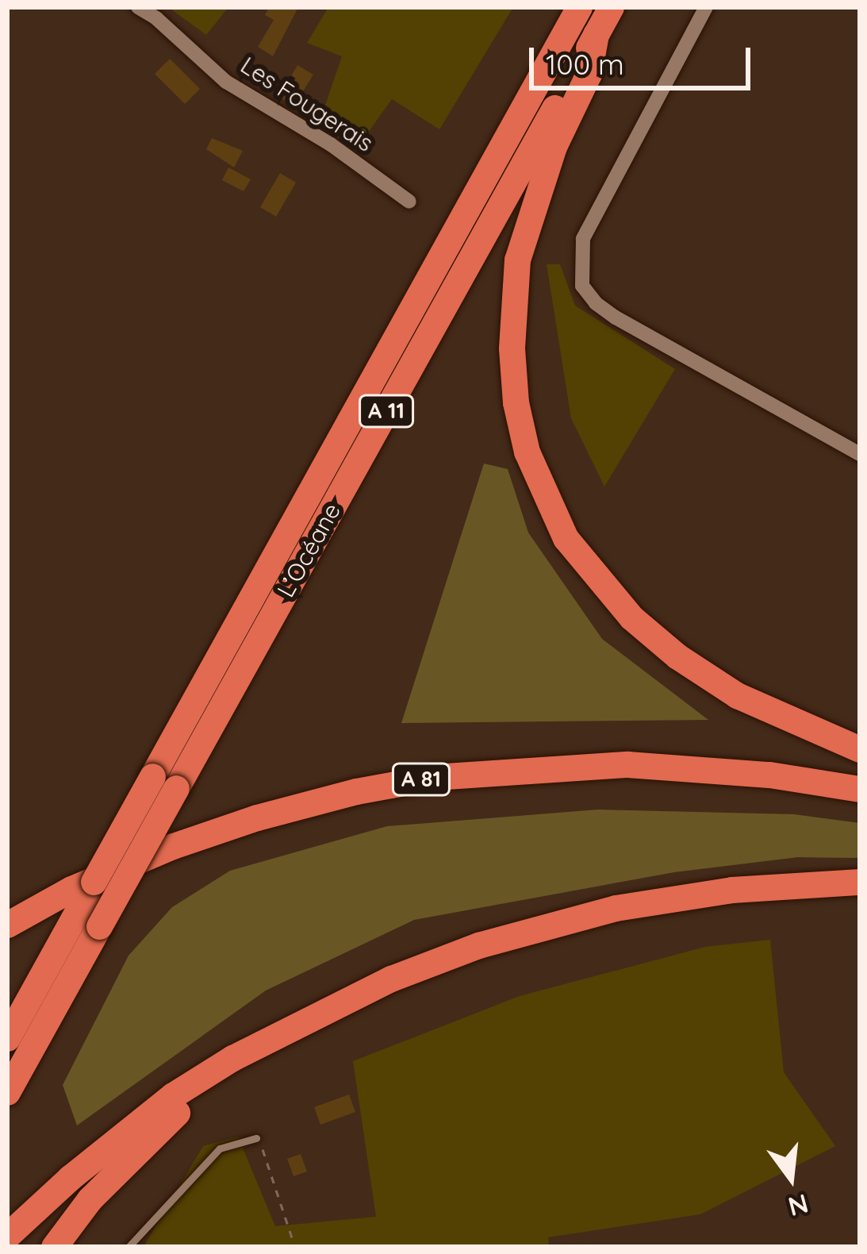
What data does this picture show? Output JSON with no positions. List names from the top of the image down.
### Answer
{
  "streets": {
    "highway": ["A 11", "L’Océane", "A 81"],
    "street": ["Les Fougerais"]
  },
  "scale_bar": "100 m",
  "north": "bottom"
}
